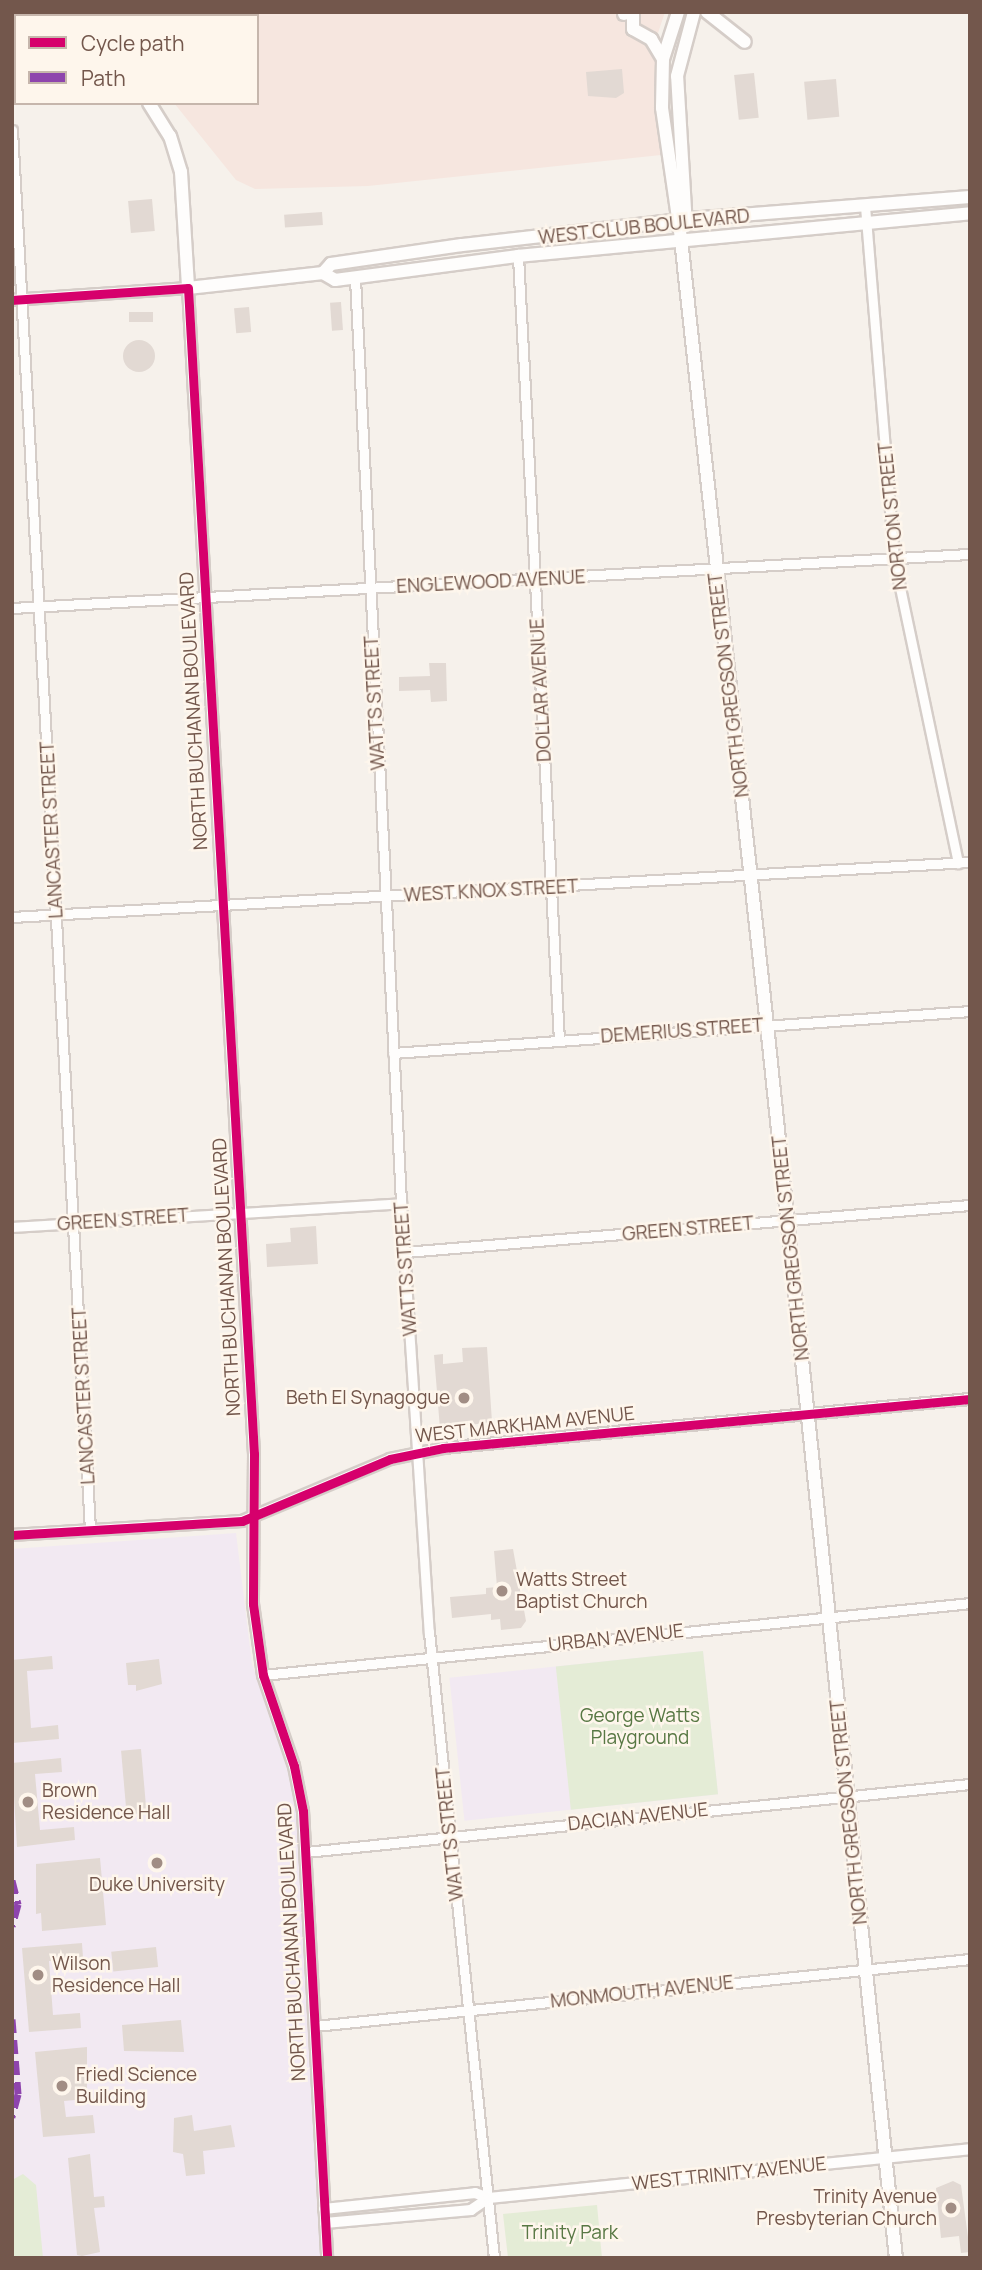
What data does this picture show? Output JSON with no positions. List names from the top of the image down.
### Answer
{
  "streets": {
    "main road": ["WEST CLUB BOULEVARD", "NORTH GREGSON STREET"],
    "street": [
      "NORTON STREET",
      "ENGLEWOOD AVENUE",
      "DOLLAR AVENUE",
      "WATTS STREET",
      "NORTH BUCHANAN BOULEVARD",
      "LANCASTER STREET",
      "WEST KNOX STREET",
      "DEMERIUS STREET",
      "GREEN STREET",
      "WEST MARKHAM AVENUE",
      "URBAN AVENUE",
      "DACIAN AVENUE",
      "MONMOUTH AVENUE",
      "WEST TRINITY AVENUE"
    ]
  },
  "crossings": [
    ["WEST CLUB BOULEVARD", "NORTON STREET"],
    ["WEST CLUB BOULEVARD", "NORTH GREGSON STREET"],
    ["WEST CLUB BOULEVARD", "DOLLAR AVENUE"],
    ["WEST CLUB BOULEVARD", "WATTS STREET"],
    ["WEST CLUB BOULEVARD", "NORTH BUCHANAN BOULEVARD"],
    ["WEST CLUB BOULEVARD", "LANCASTER STREET"],
    ["NORTON STREET", "ENGLEWOOD AVENUE"],
    ["NORTON STREET", "WEST KNOX STREET"],
    ["ENGLEWOOD AVENUE", "NORTH GREGSON STREET"],
    ["ENGLEWOOD AVENUE", "DOLLAR AVENUE"],
    ["ENGLEWOOD AVENUE", "WATTS STREET"],
    ["ENGLEWOOD AVENUE", "NORTH BUCHANAN BOULEVARD"],
    ["ENGLEWOOD AVENUE", "LANCASTER STREET"],
    ["NORTH GREGSON STREET", "WEST KNOX STREET"],
    ["NORTH GREGSON STREET", "DEMERIUS STREET"],
    ["NORTH GREGSON STREET", "GREEN STREET"],
    ["NORTH GREGSON STREET", "WEST MARKHAM AVENUE"],
    ["NORTH GREGSON STREET", "URBAN AVENUE"],
    ["NORTH GREGSON STREET", "DACIAN AVENUE"],
    ["NORTH GREGSON STREET", "MONMOUTH AVENUE"],
    ["NORTH GREGSON STREET", "WEST TRINITY AVENUE"],
    ["DOLLAR AVENUE", "WEST KNOX STREET"],
    ["DOLLAR AVENUE", "DEMERIUS STREET"],
    ["WATTS STREET", "WEST KNOX STREET"],
    ["WATTS STREET", "DEMERIUS STREET"],
    ["WATTS STREET", "GREEN STREET"],
    ["WATTS STREET", "WEST MARKHAM AVENUE"],
    ["WATTS STREET", "URBAN AVENUE"],
    ["WATTS STREET", "DACIAN AVENUE"],
    ["WATTS STREET", "MONMOUTH AVENUE"],
    ["WATTS STREET", "WEST TRINITY AVENUE"],
    ["NORTH BUCHANAN BOULEVARD", "WEST KNOX STREET"],
    ["NORTH BUCHANAN BOULEVARD", "GREEN STREET"],
    ["NORTH BUCHANAN BOULEVARD", "WEST MARKHAM AVENUE"],
    ["NORTH BUCHANAN BOULEVARD", "URBAN AVENUE"],
    ["NORTH BUCHANAN BOULEVARD", "DACIAN AVENUE"],
    ["NORTH BUCHANAN BOULEVARD", "MONMOUTH AVENUE"],
    ["NORTH BUCHANAN BOULEVARD", "WEST TRINITY AVENUE"],
    ["LANCASTER STREET", "WEST KNOX STREET"],
    ["LANCASTER STREET", "GREEN STREET"],
    ["LANCASTER STREET", "WEST MARKHAM AVENUE"]
  ],
  "parks": ["George Watts Playground", "Trinity Park"],
  "places": [
    "Beth El Synagogue",
    "Watts Street Baptist Church",
    "Brown Residence Hall",
    "Duke University",
    "Wilson Residence Hall",
    "Friedl Science Building",
    "Trinity Avenue Presbyterian Church"
  ],
  "legend": ["Cycle path", "Path"]
}
